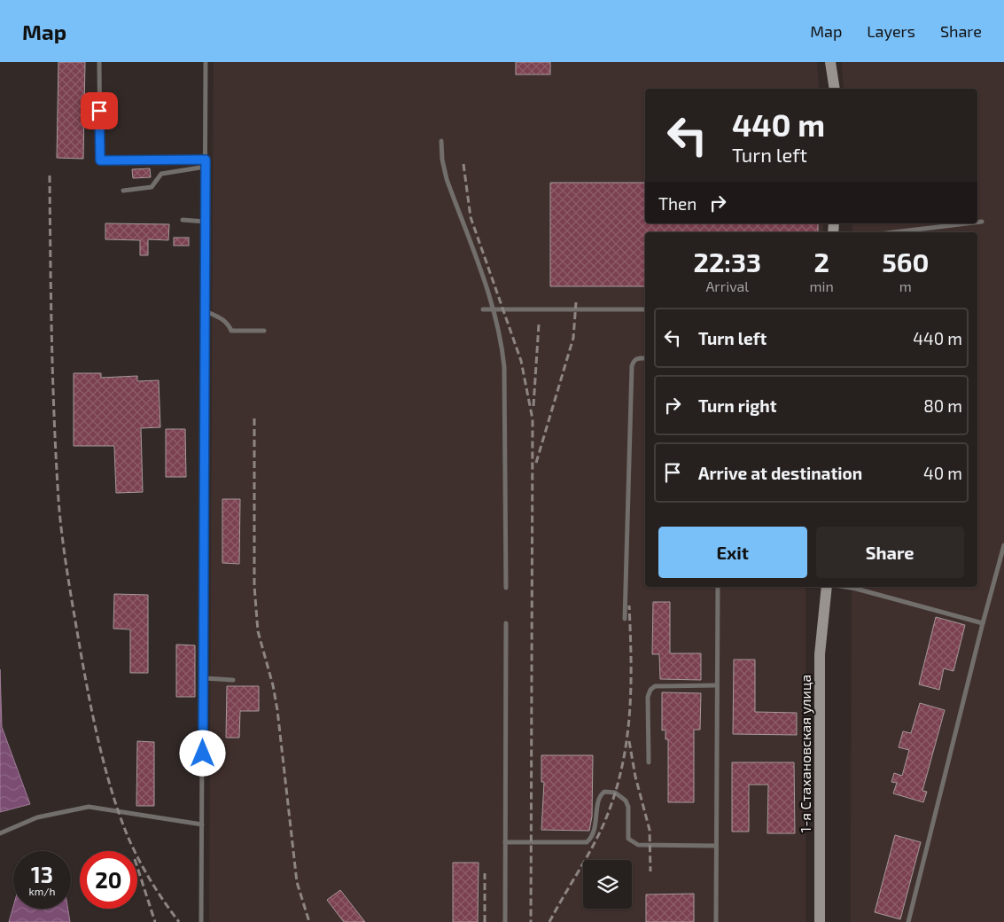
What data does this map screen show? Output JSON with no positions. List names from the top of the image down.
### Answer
{
  "streets": {
    "main road": ["1-я Стахановская улица"]
  },
  "page": {
    "header": "Map",
    "nav": ["Map", "Layers", "Share"],
    "turn": ["440 m", "Turn left"],
    "then": "Then",
    "eta": [
      "22:33",
      "Arrival",
      "2",
      "min",
      "560",
      "m"
    ],
    "list": [
      {
        "name": "Turn left",
        "value": "440 m"
      },
      {
        "name": "Turn right",
        "value": "80 m"
      },
      {
        "name": "Arrive at destination",
        "value": "40 m"
      }
    ],
    "buttons": ["Exit", "Share"],
    "speed": "13 km/h",
    "limit": "20"
  }
}
